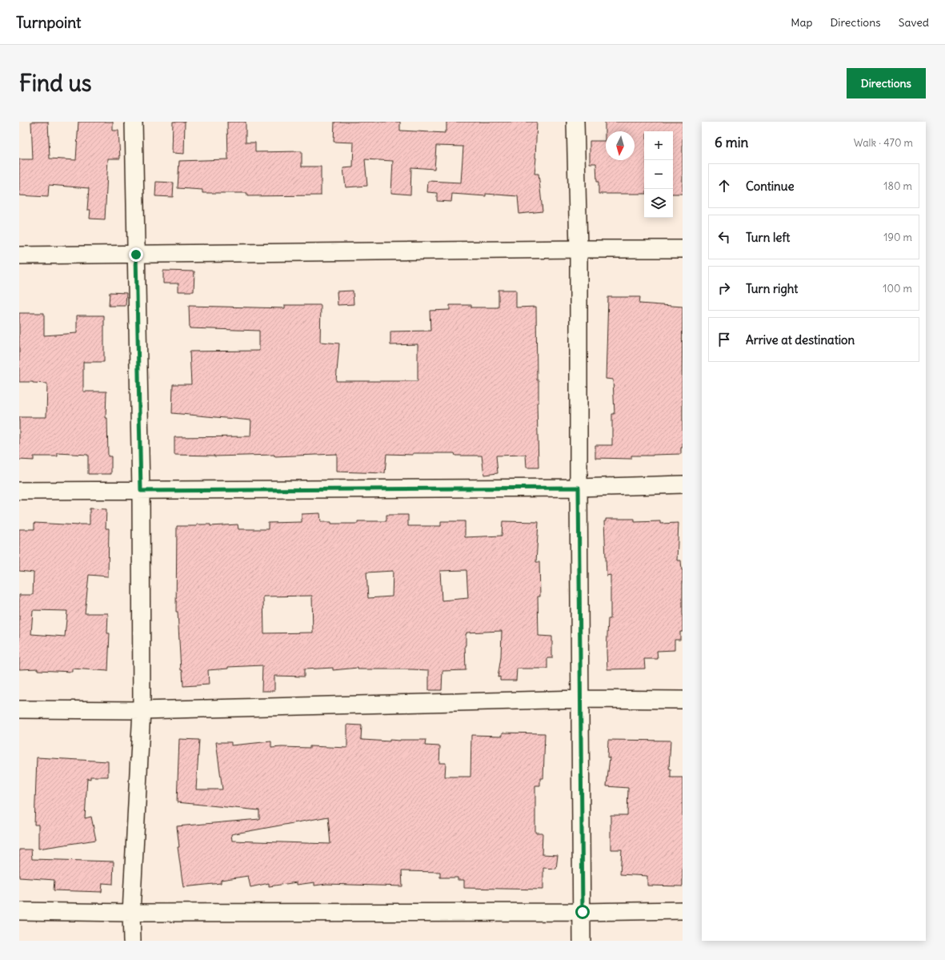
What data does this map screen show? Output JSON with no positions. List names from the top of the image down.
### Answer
{
  "north": "bottom",
  "page": {
    "header": "Turnpoint",
    "nav": ["Map", "Directions", "Saved"],
    "buttons": "Directions",
    "title": "Find us",
    "heading": ["6 min", "Walk · 470 m"],
    "map_buttons": ["+", "−"],
    "list": [
      ["Continue", "180 m"],
      ["Turn left", "190 m"],
      ["Turn right", "100 m"],
      "Arrive at destination"
    ]
  }
}
